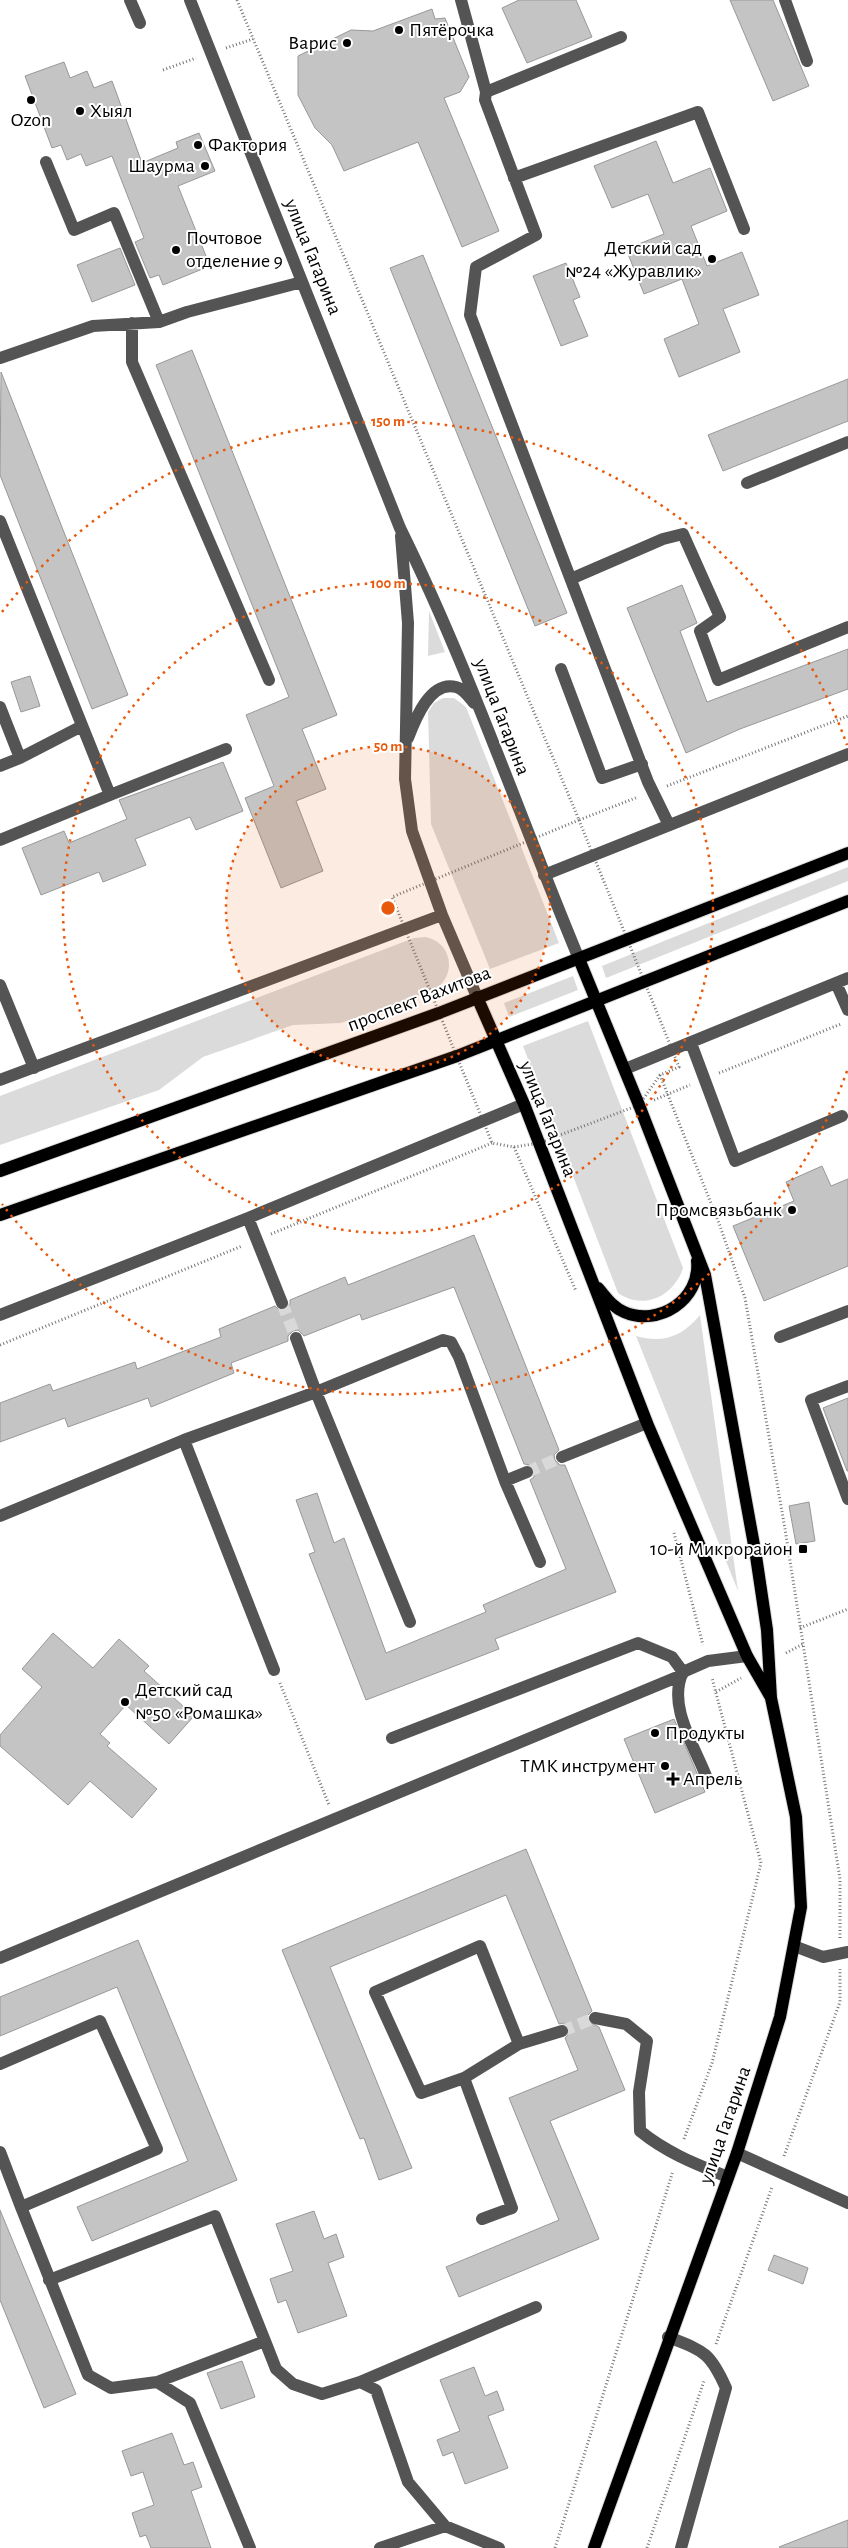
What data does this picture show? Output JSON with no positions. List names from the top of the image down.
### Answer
{
  "streets": {
    "main road": ["улица Гагарина", "проспект Вахитова"]
  },
  "crossings": [
    ["улица Гагарина", "проспект Вахитова"]
  ],
  "places": {
    "other": [
      "Пятёрочка",
      "Варис",
      "Ozon",
      "Хыял",
      "Фактория",
      "Шаурма",
      "Почтовое отделение 9",
      "Детский сад №24 «Журавлик»",
      "Промсвязьбанк",
      "Детский сад №50 «Ромашка»",
      "Продукты",
      "ТМК инструмент"
    ],
    "transit": ["10-й Микрорайон"],
    "health": ["Апрель"]
  },
  "rings": ["150 m", "100 m", "50 m"]
}
